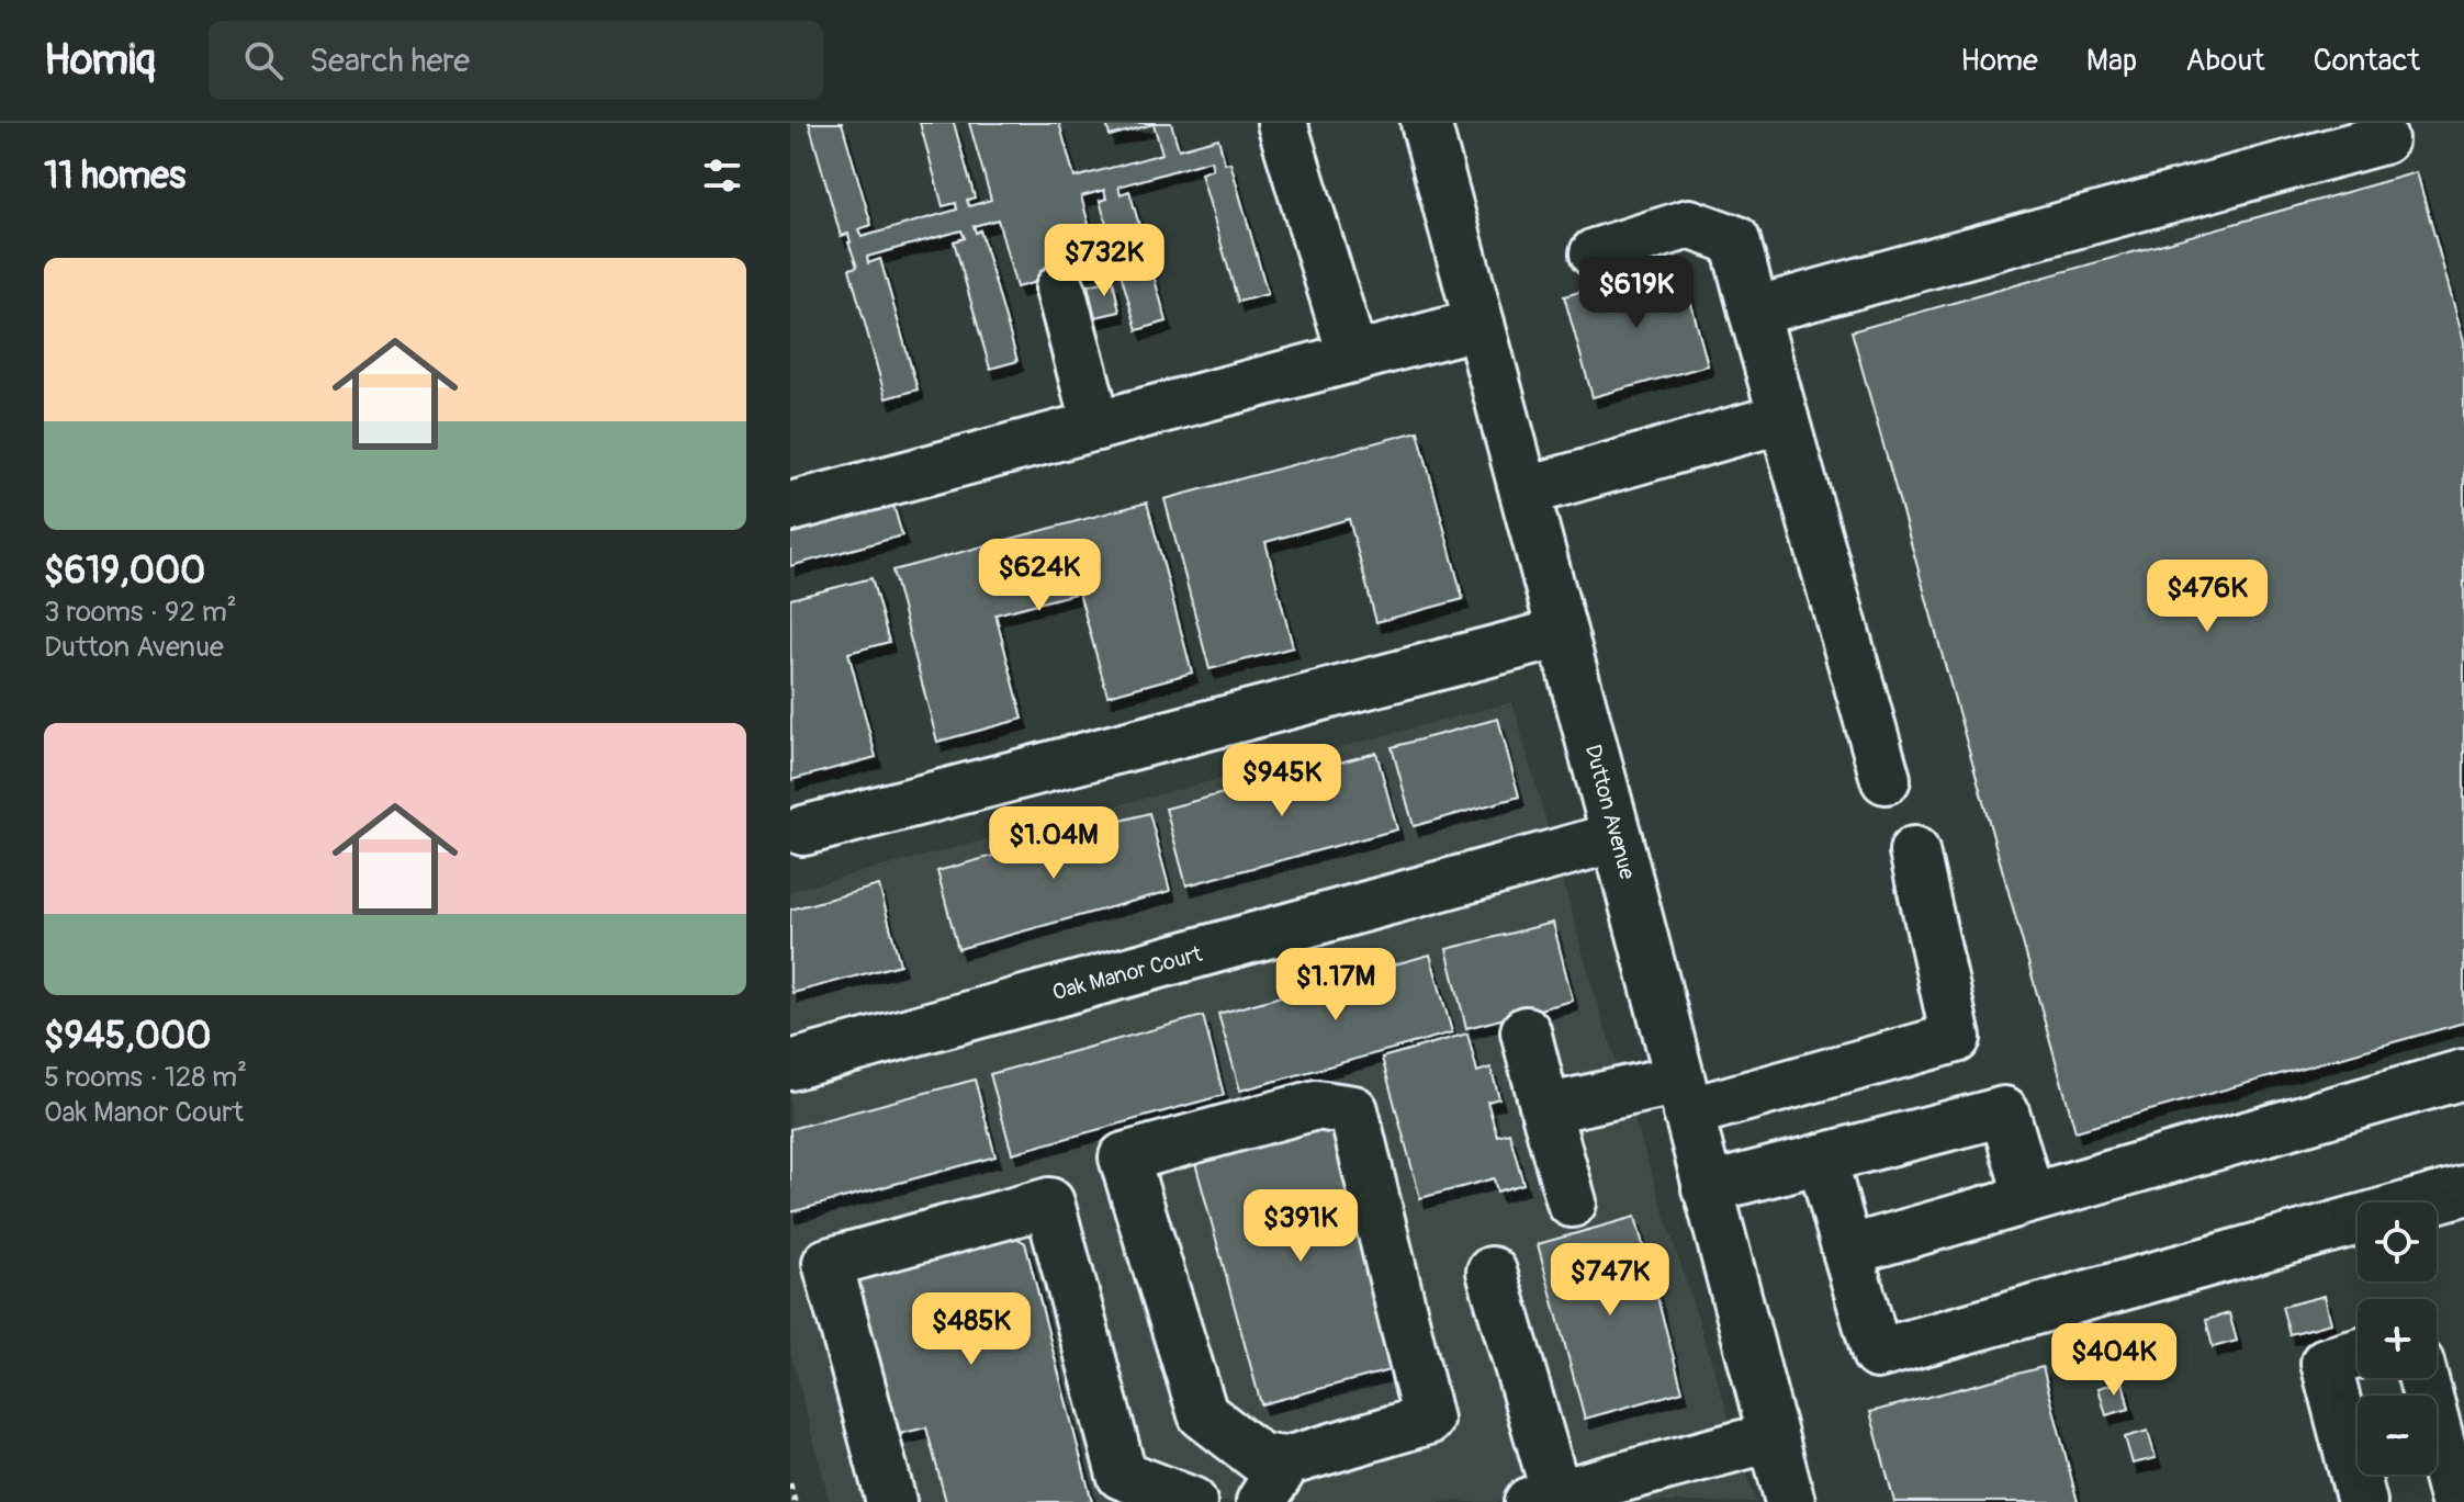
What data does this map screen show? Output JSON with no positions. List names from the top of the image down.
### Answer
{
  "streets": {
    "street": ["Dutton Avenue", "Oak Manor Court"]
  },
  "crossings": [
    ["Dutton Avenue", "Oak Manor Court"]
  ],
  "page": {
    "header": "Homiq",
    "search": "Search here",
    "nav": [
      "Home",
      "Map",
      "About",
      "Contact"
    ],
    "heading": "11 homes",
    "price": [
      "$732K",
      "$619K",
      "$624K",
      "$476K",
      "$945K",
      "$1.04M",
      "$1.17M",
      "$391K",
      "$747K",
      "$485K",
      "$404K"
    ],
    "list": [
      {
        "name": "$619,000",
        "note": "3 rooms · 92 m² · Dutton Avenue"
      },
      {
        "name": "$945,000",
        "note": "5 rooms · 128 m² · Oak Manor Court"
      }
    ],
    "map_buttons": ["+", "−"]
  }
}
